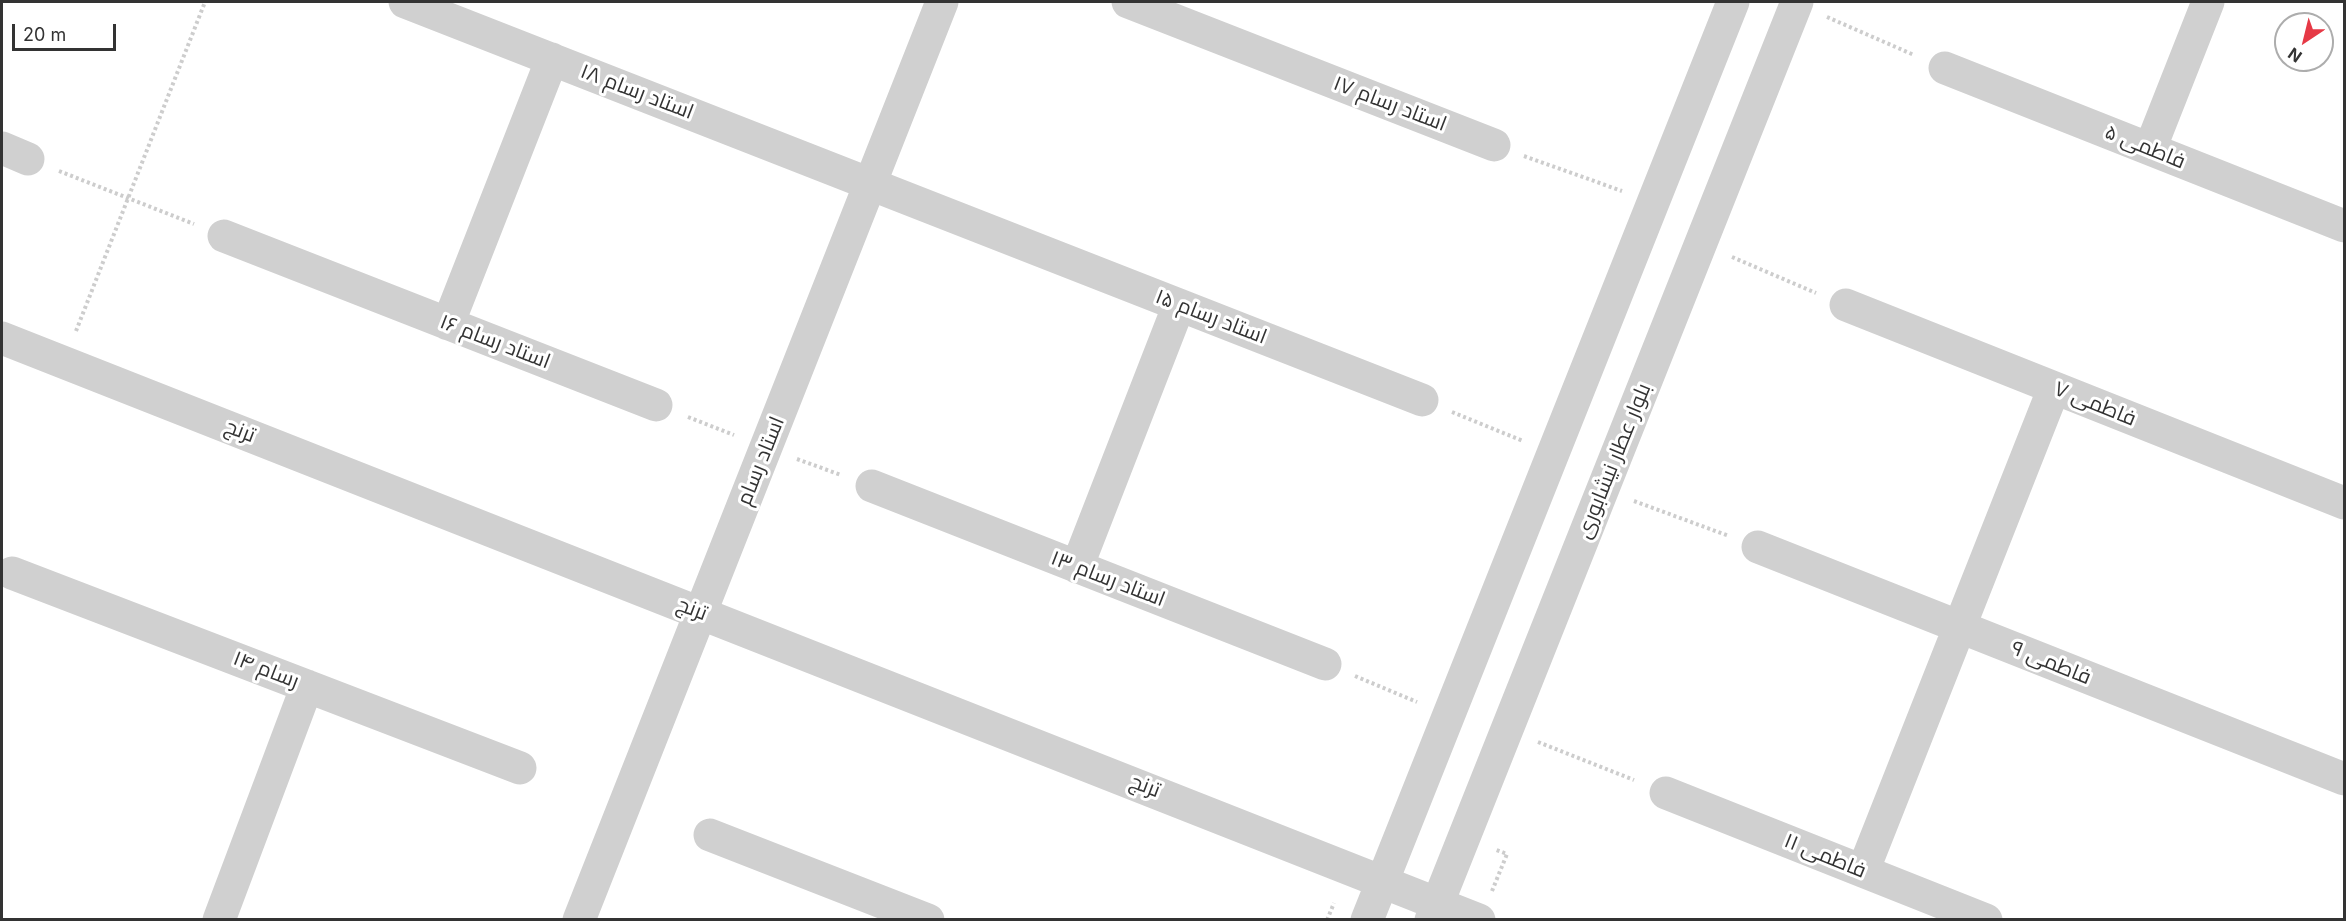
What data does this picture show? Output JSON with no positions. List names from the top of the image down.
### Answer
{
  "streets": {
    "street": [
      "استاد رسام ۱۸",
      "استاد رسام ۱۷",
      "فاطمی ۵",
      "استاد رسام ۱۵",
      "استاد رسام ۱۶",
      "فاطمی ۷",
      "ترنج",
      "استاد رسام",
      "بلوار عطار نیشابوری",
      "استاد رسام ۱۳",
      "فاطمی ۹",
      "رسام ۱۴",
      "فاطمی ۱۱"
    ]
  },
  "crossings": [
    ["استاد رسام ۱۸", "استاد رسام ۱۵"],
    ["استاد رسام ۱۸", "استاد رسام"],
    ["استاد رسام ۱۵", "استاد رسام"],
    ["ترنج", "استاد رسام"],
    ["ترنج", "بلوار عطار نیشابوری"]
  ],
  "scale_bar": "20 m",
  "north": "bottom left"
}
